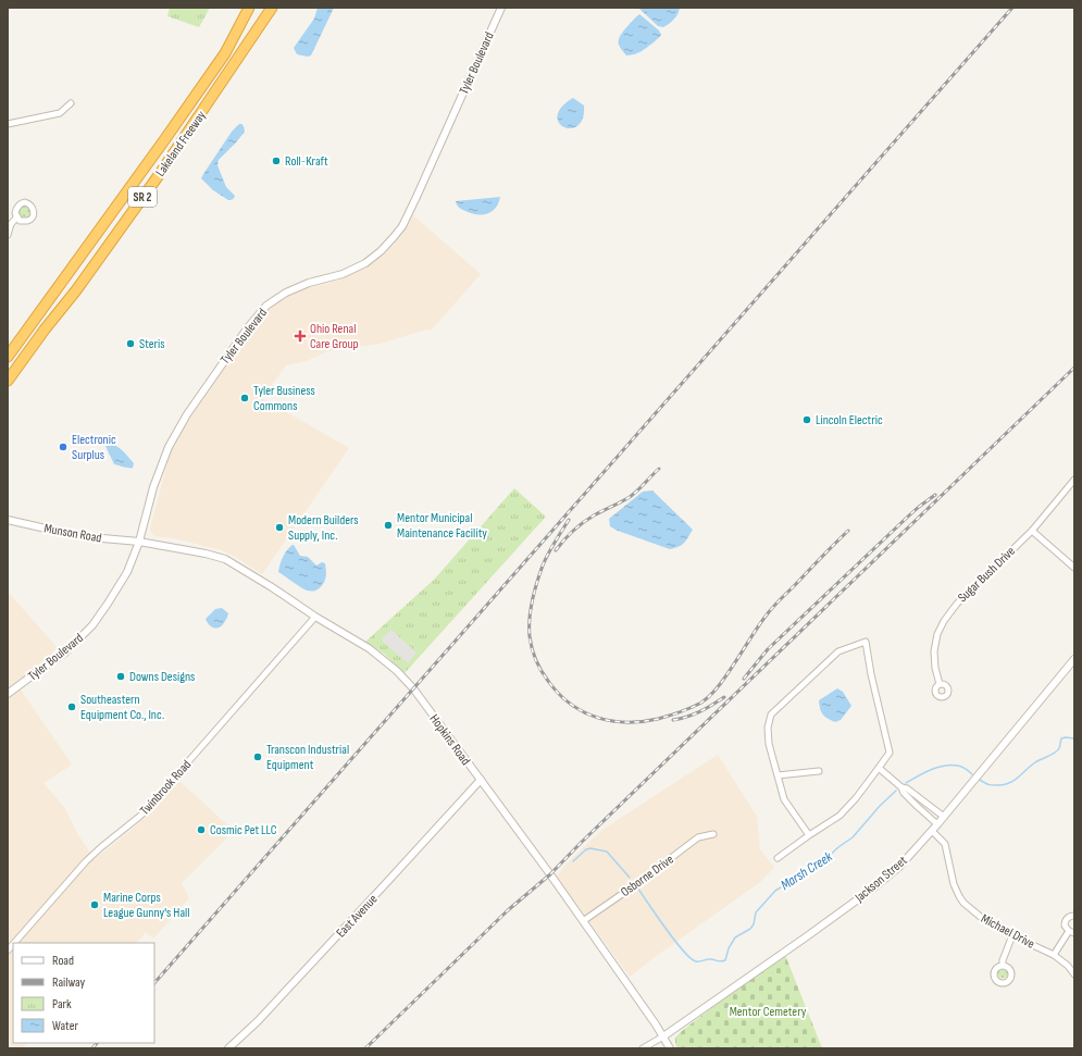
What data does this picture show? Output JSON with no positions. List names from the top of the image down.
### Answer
{
  "streets": {
    "highway": ["Lakeland Freeway", "SR 2"],
    "street": [
      "Tyler Boulevard",
      "Munson Road",
      "Sugar Bush Drive",
      "Hopkins Road",
      "Twinbrook Road",
      "Osborne Drive",
      "Jackson Street",
      "East Avenue",
      "Michael Drive"
    ]
  },
  "crossings": [
    ["Tyler Boulevard", "Munson Road"],
    ["Tyler Boulevard", "Hopkins Road"],
    ["Munson Road", "Hopkins Road"],
    ["Hopkins Road", "Twinbrook Road"],
    ["Hopkins Road", "Osborne Drive"],
    ["Hopkins Road", "Jackson Street"],
    ["Hopkins Road", "East Avenue"],
    ["Jackson Street", "Michael Drive"]
  ],
  "water": ["Marsh Creek"],
  "parks": ["Mentor Cemetery"],
  "places": {
    "other": [
      "Roll-Kraft",
      "Steris",
      "Tyler Business Commons",
      "Lincoln Electric",
      "Electronic Surplus",
      "Mentor Municipal Maintenance Facility",
      "Modern Builders Supply, Inc.",
      "Downs Designs",
      "Southeastern Equipment Co., Inc.",
      "Transcon Industrial Equipment",
      "Cosmic Pet LLC",
      "Marine Corps League Gunny's Hall"
    ],
    "health": ["Ohio Renal Care Group"]
  },
  "legend": [
    "Road",
    "Railway",
    "Park",
    "Water"
  ]
}
